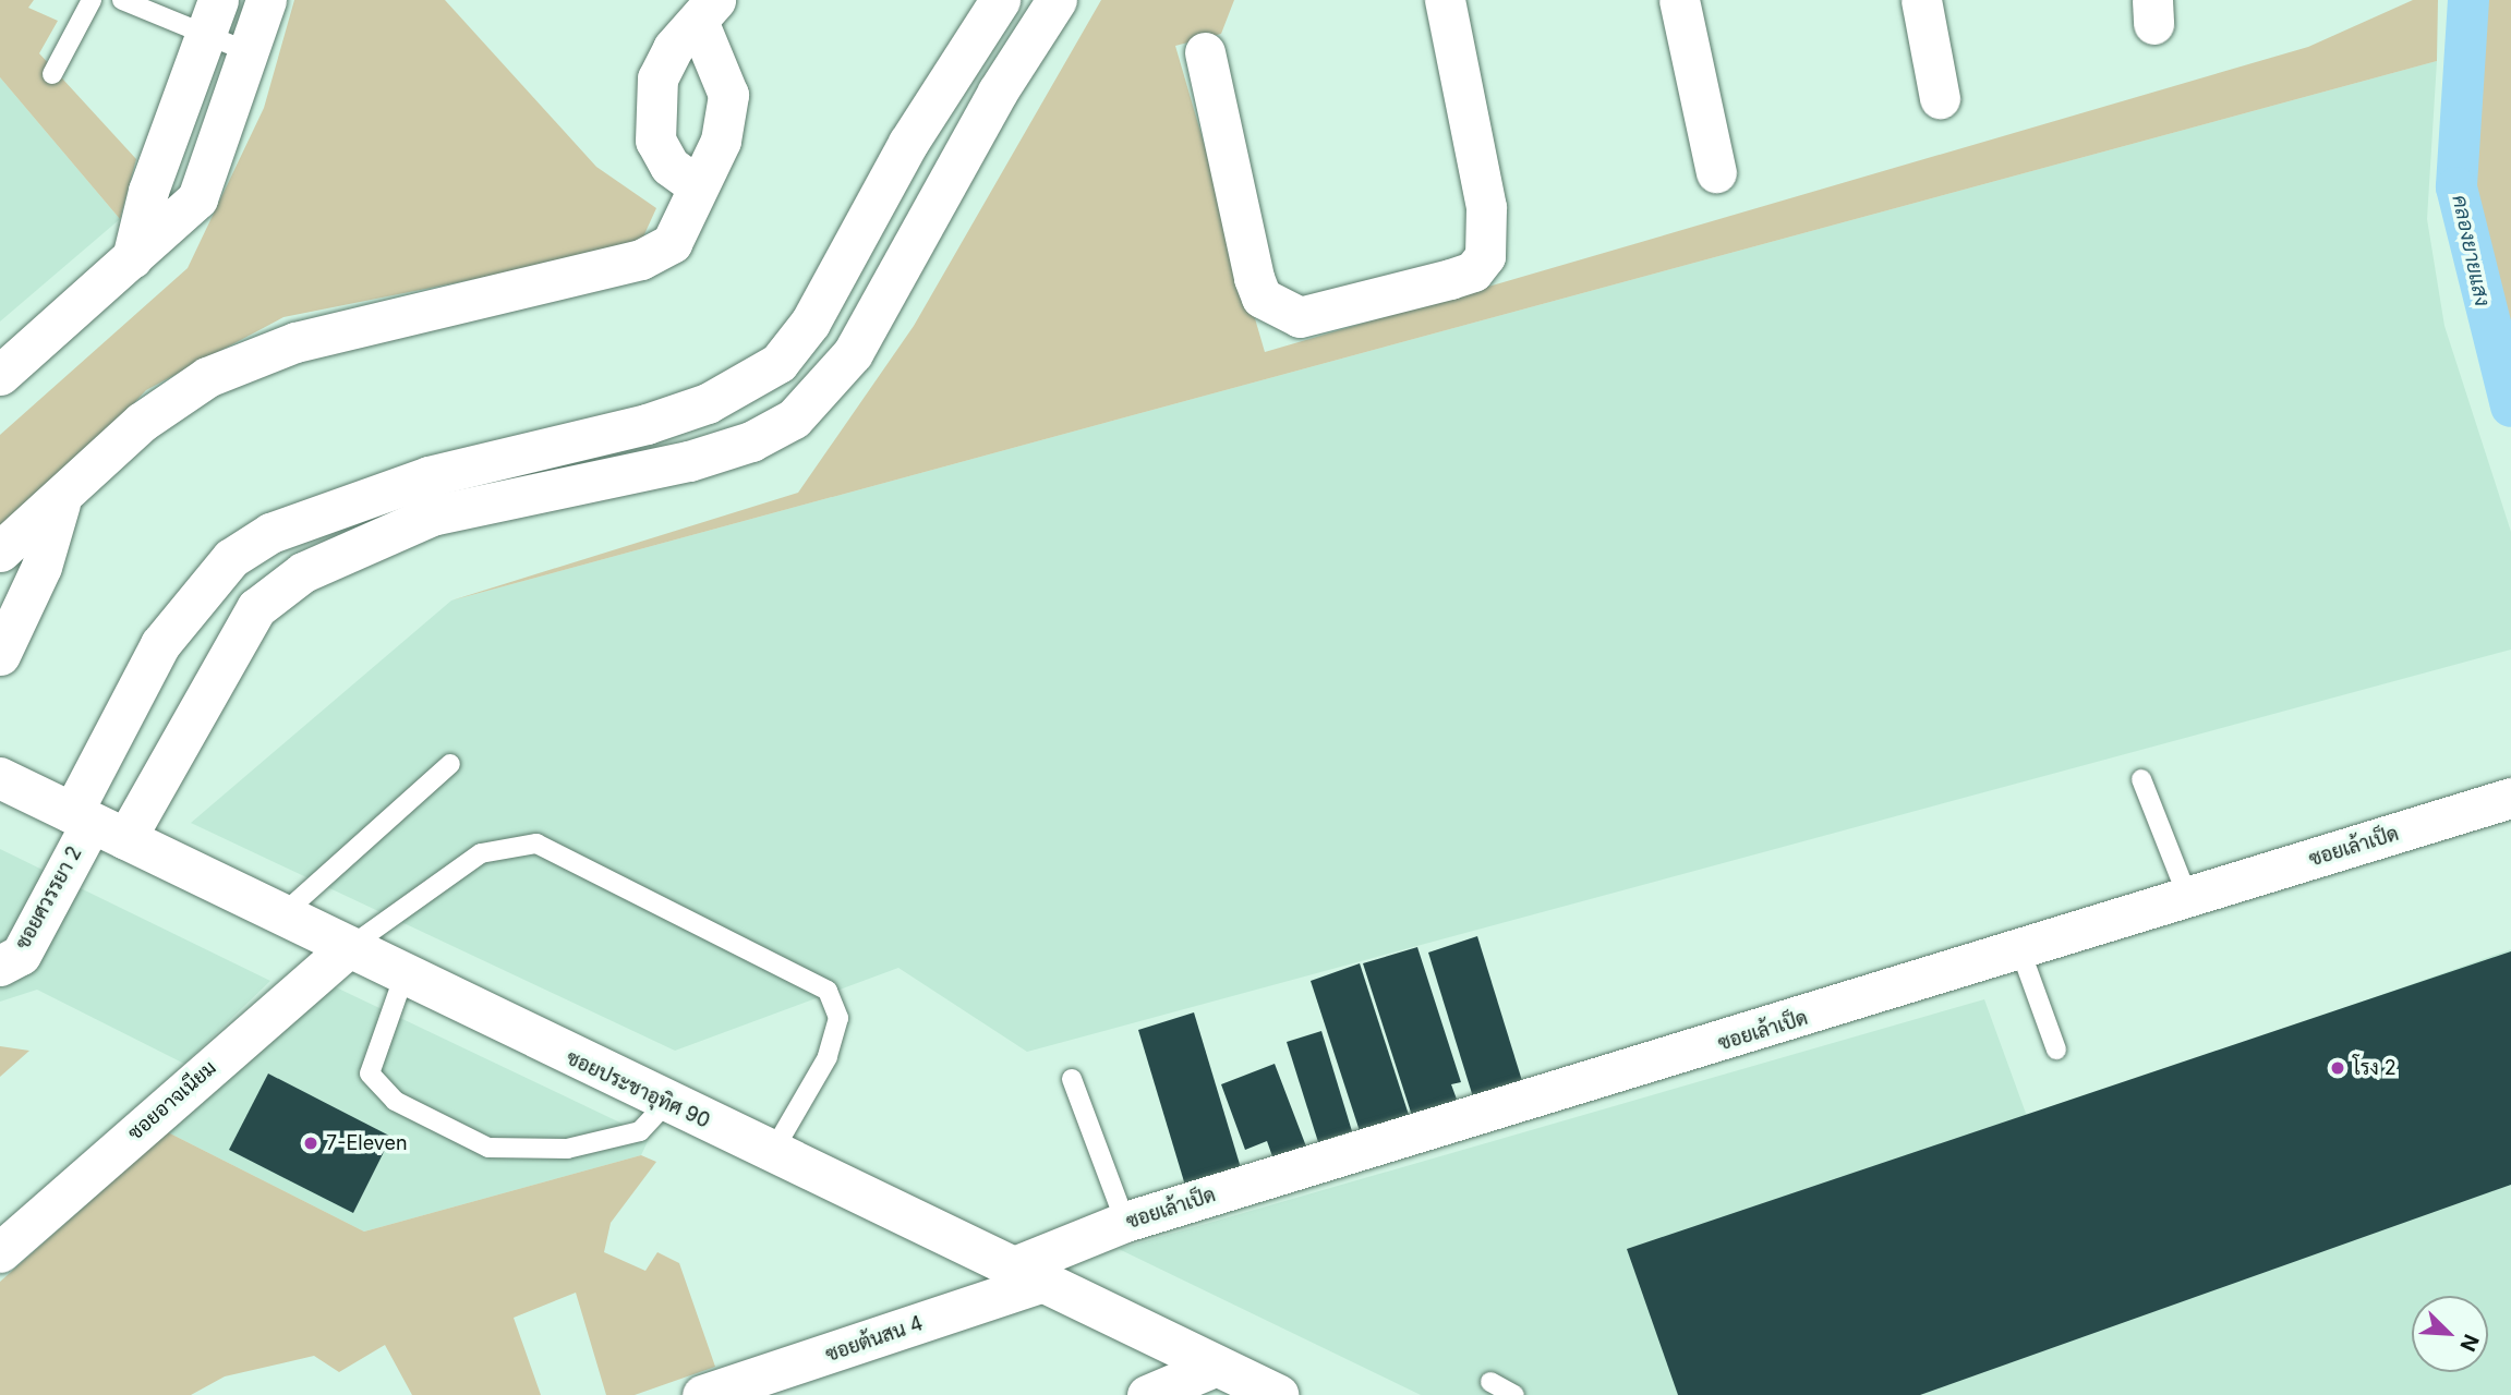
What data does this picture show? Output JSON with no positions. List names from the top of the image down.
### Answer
{
  "streets": {
    "street": [
      "ซอยเล้าเป็ด",
      "ซอยศวรรยา 2",
      "ซอยประชาอุทิศ 90",
      "ซอยอาจเนียม",
      "ซอยต้นสน 4"
    ]
  },
  "crossings": [
    ["ซอยเล้าเป็ด", "ซอยประชาอุทิศ 90"],
    ["ซอยเล้าเป็ด", "ซอยต้นสน 4"],
    ["ซอยศวรรยา 2", "ซอยประชาอุทิศ 90"],
    ["ซอยประชาอุทิศ 90", "ซอยอาจเนียม"],
    ["ซอยประชาอุทิศ 90", "ซอยต้นสน 4"]
  ],
  "water": ["คลองยายแสง"],
  "places": ["โรง 2", "7-Eleven"],
  "north": "bottom right"
}
